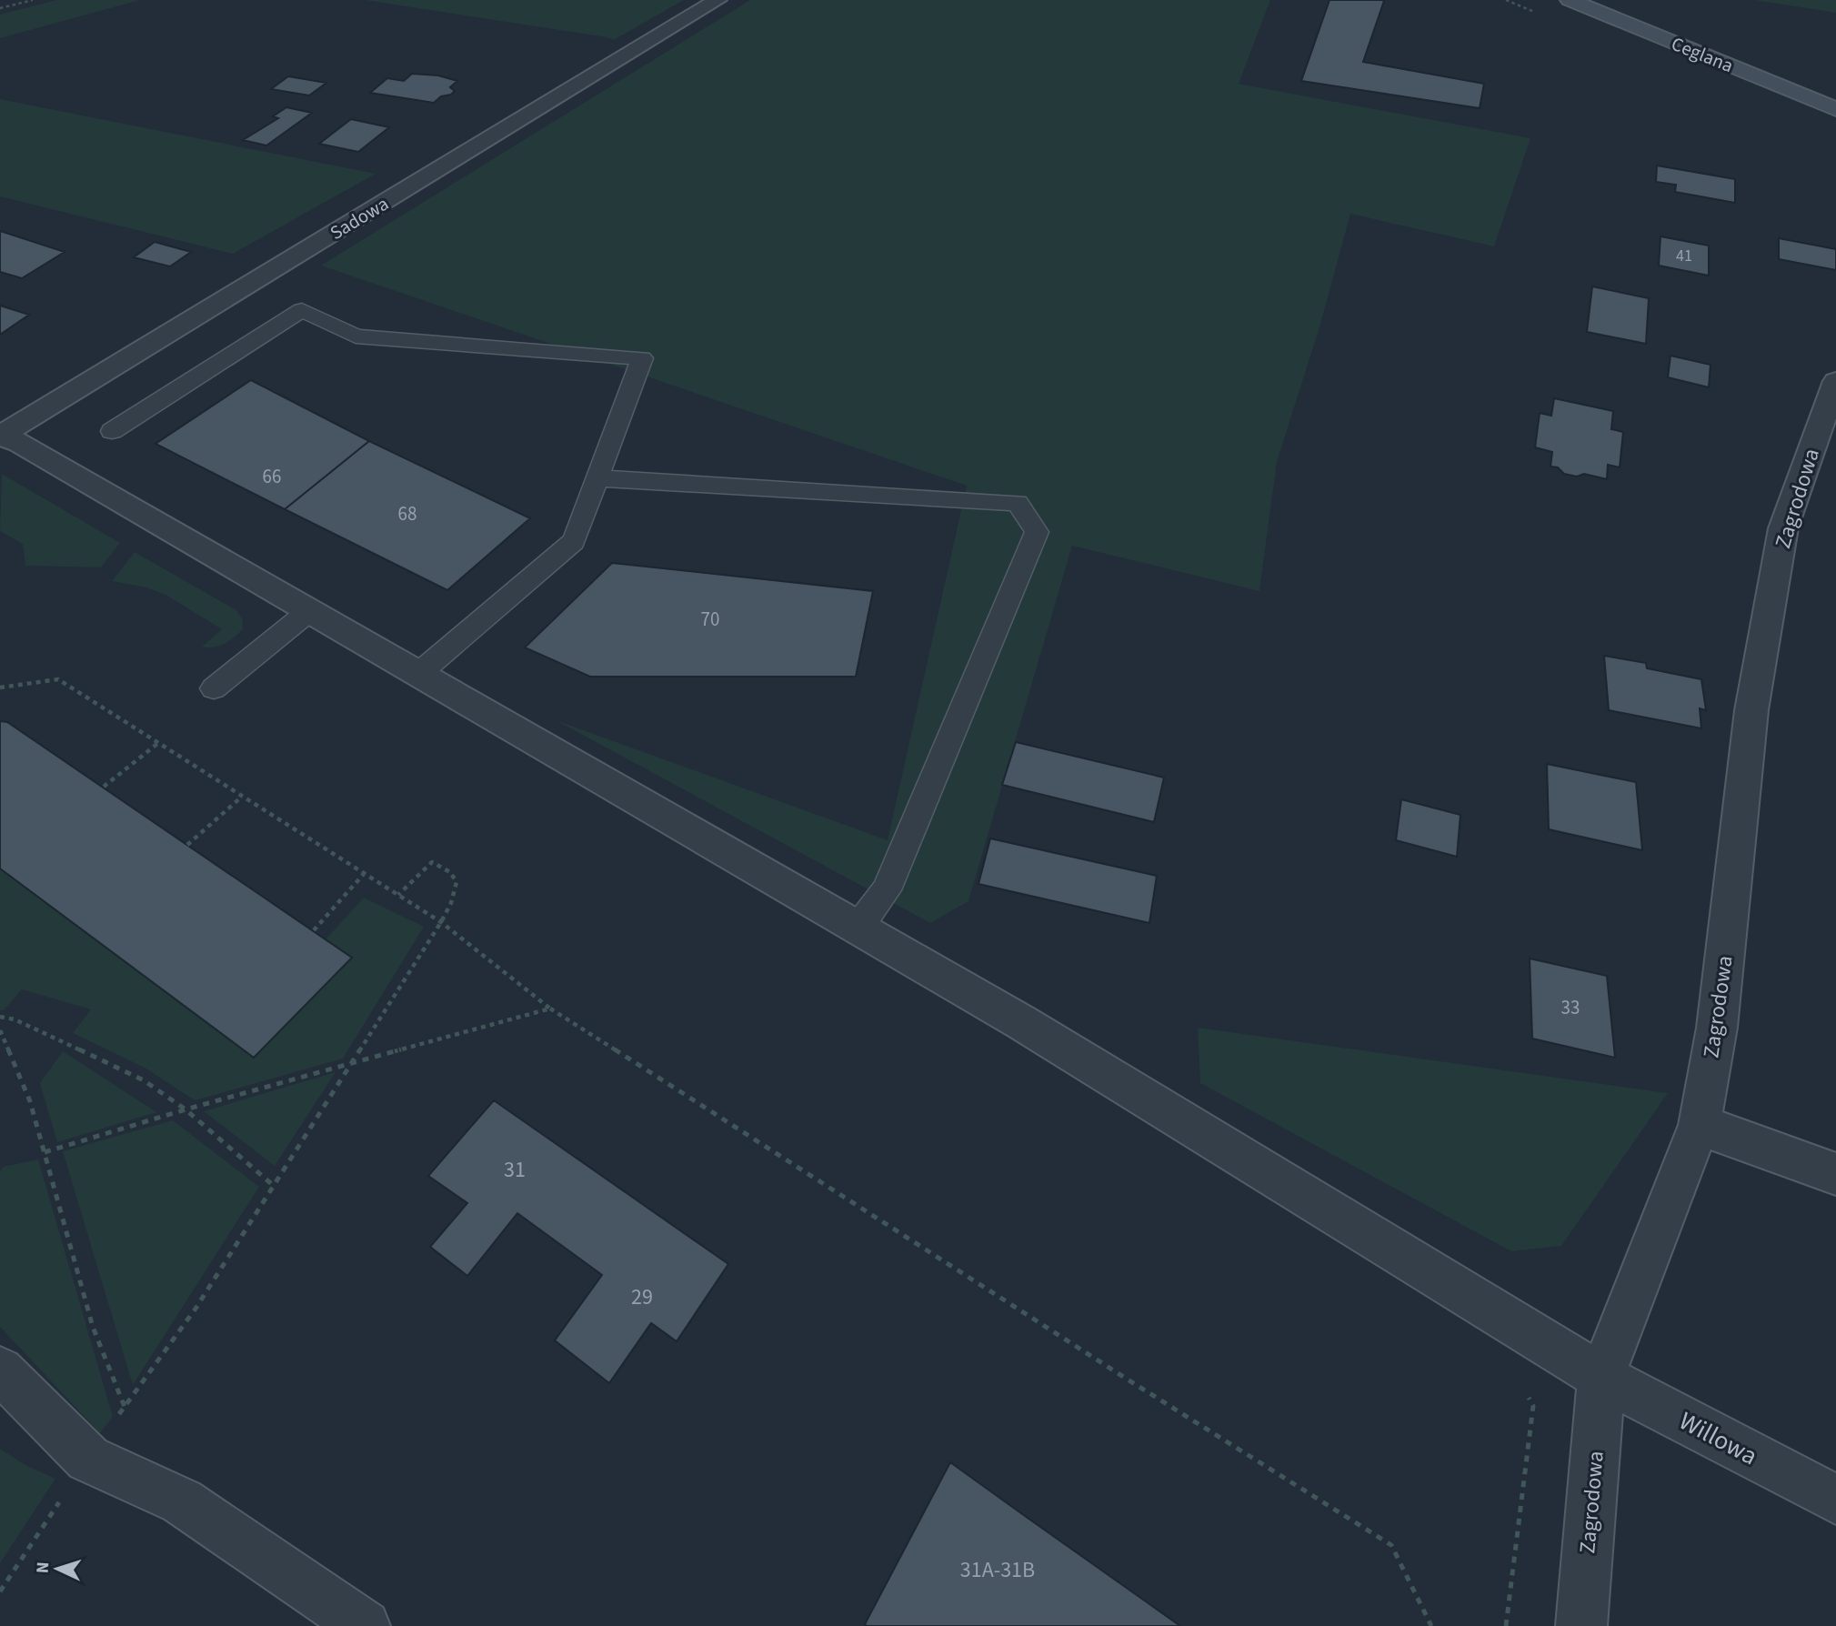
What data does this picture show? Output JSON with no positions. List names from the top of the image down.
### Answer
{
  "streets": {
    "street": [
      "Ceglana",
      "Sadowa",
      "Zagrodowa",
      "Willowa"
    ]
  },
  "crossings": [
    ["Sadowa", "Willowa"],
    ["Zagrodowa", "Willowa"]
  ],
  "house_numbers": [
    "41",
    "66",
    "68",
    "70",
    "33",
    "31",
    "29",
    "31A-31B"
  ],
  "north": "left"
}
